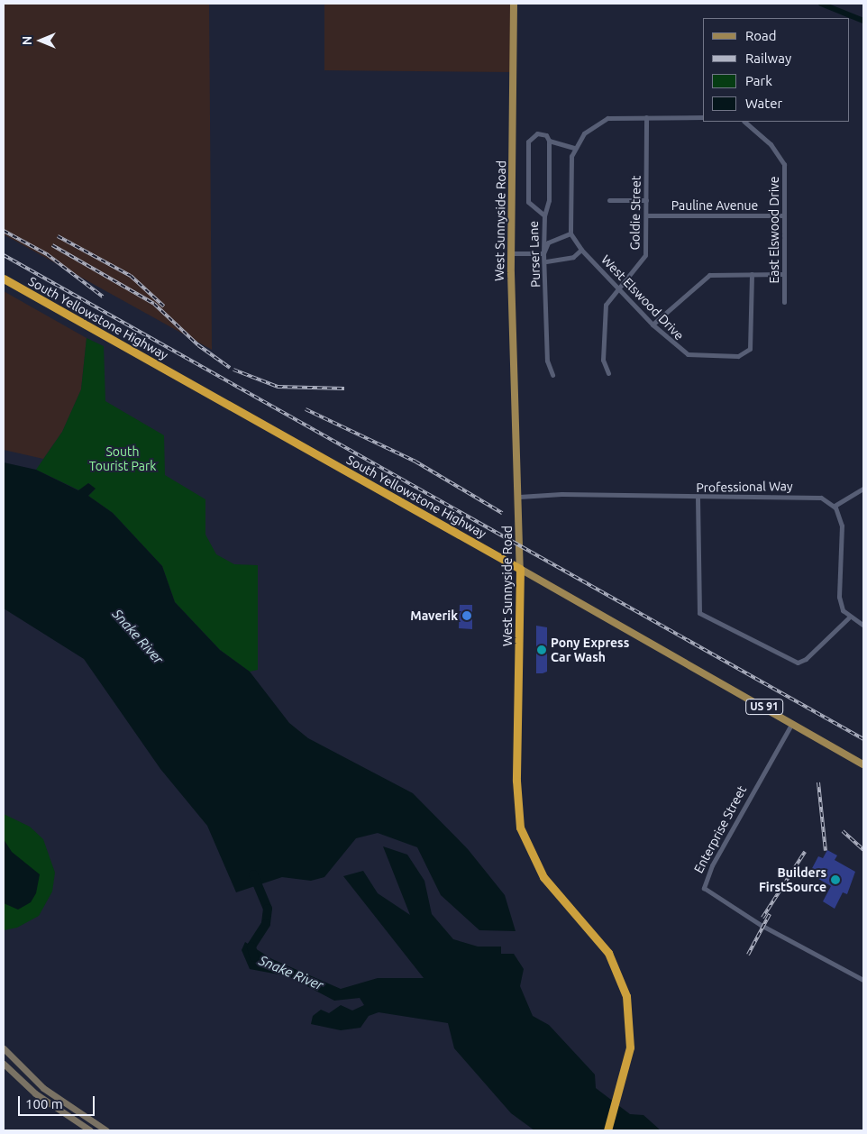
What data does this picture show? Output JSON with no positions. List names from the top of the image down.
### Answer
{
  "streets": {
    "highway": ["West Sunnyside Road", "South Yellowstone Highway"],
    "main road": ["US 91"],
    "street": [
      "Pauline Avenue",
      "Goldie Street",
      "East Elswood Drive",
      "Purser Lane",
      "West Elswood Drive",
      "Professional Way",
      "Enterprise Street"
    ]
  },
  "crossings": [
    ["Pauline Avenue", "Goldie Street"],
    ["Pauline Avenue", "East Elswood Drive"],
    ["Goldie Street", "West Elswood Drive"],
    ["West Sunnyside Road", "South Yellowstone Highway"],
    ["West Sunnyside Road", "Professional Way"],
    ["South Yellowstone Highway", "Enterprise Street"]
  ],
  "water": ["Snake River"],
  "parks": ["South Tourist Park"],
  "places": ["Maverik", "Pony Express Car Wash", "Builders FirstSource"],
  "legend": [
    "Road",
    "Railway",
    "Park",
    "Water"
  ],
  "scale_bar": "100 m",
  "north": "left"
}
